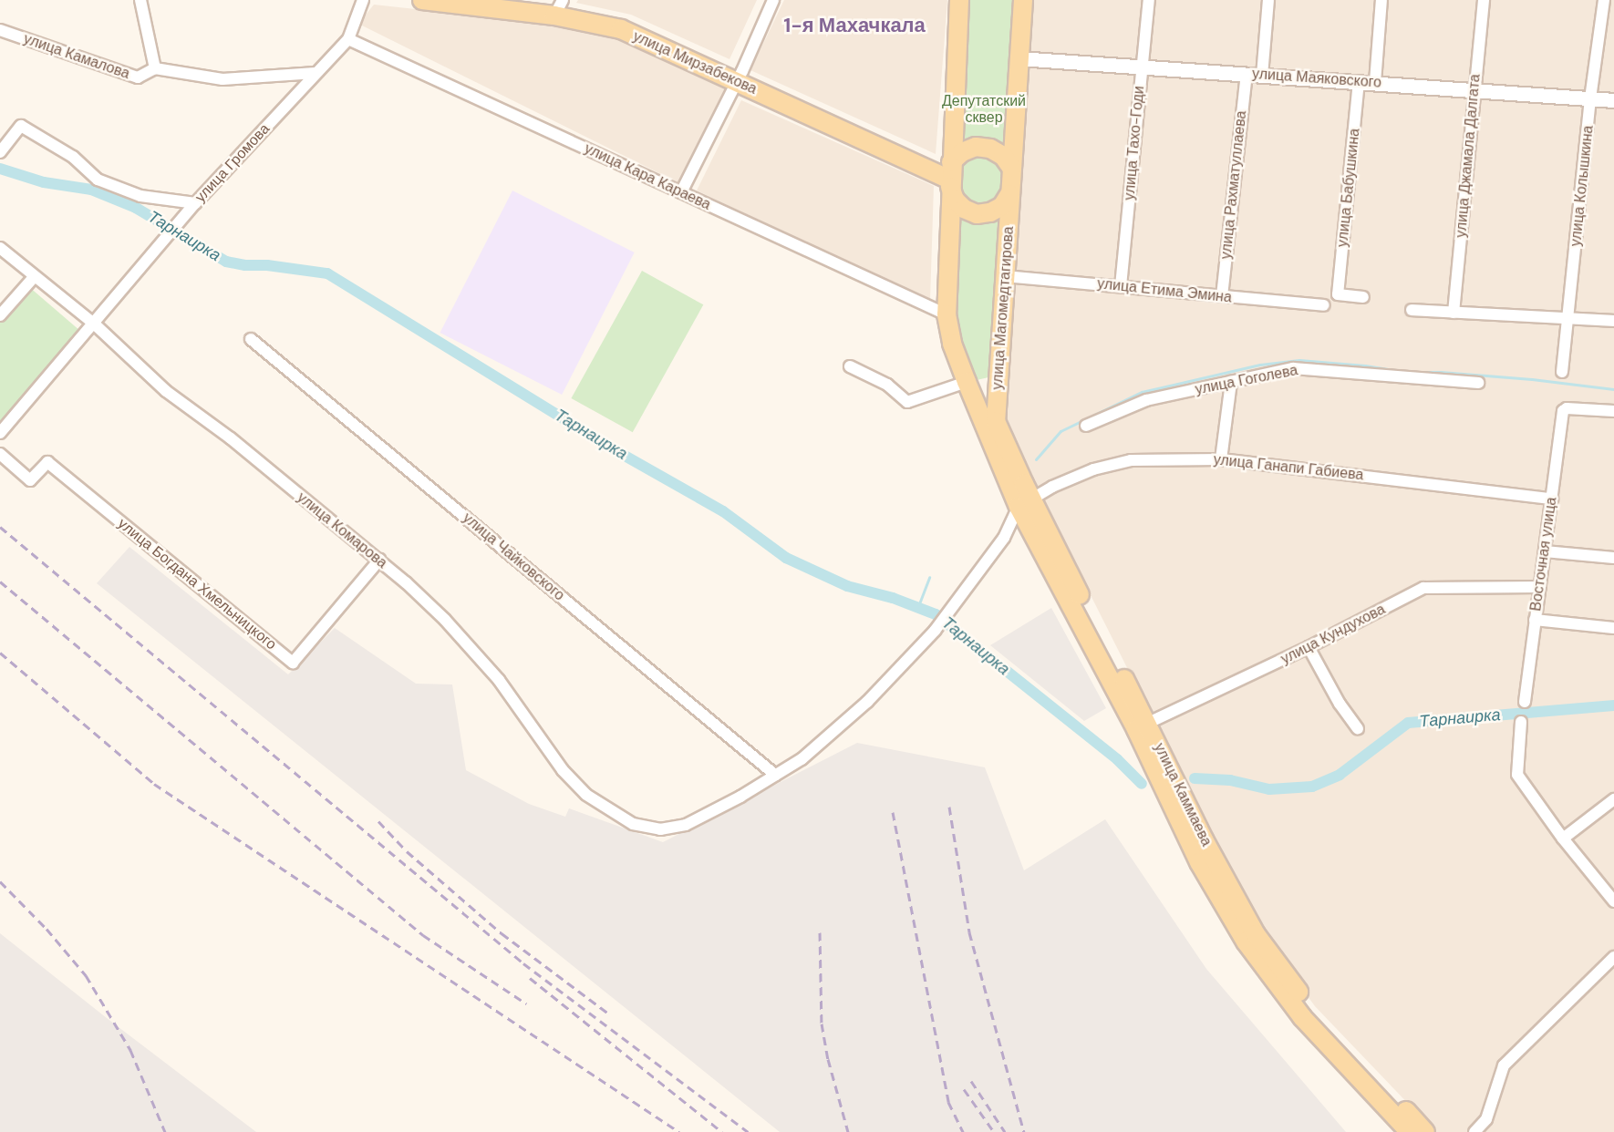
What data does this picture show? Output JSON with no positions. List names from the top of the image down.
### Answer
{
  "streets": {
    "main road": ["улица Мирзабекова", "улица Магомедтагирова", "улица Каммаева"],
    "street": [
      "улица Камалова",
      "улица Маяковского",
      "улица Тахо-Годи",
      "улица Джамала Далгата",
      "улица Громова",
      "улица Кара Караева",
      "улица Рахматуллаева",
      "улица Колышкина",
      "улица Бабушкина",
      "улица Етима Эмина",
      "улица Гоголева",
      "улица Ганапи Габиева",
      "улица Комарова",
      "Восточная улица",
      "улица Чайковского",
      "улица Богдана Хмельницкого",
      "улица Кундухова"
    ]
  },
  "crossings": [
    ["улица Камалова", "улица Громова"],
    ["улица Мирзабекова", "улица Магомедтагирова"],
    ["улица Маяковского", "улица Тахо-Годи"],
    ["улица Маяковского", "улица Джамала Далгата"],
    ["улица Маяковского", "улица Рахматуллаева"],
    ["улица Маяковского", "улица Колышкина"],
    ["улица Маяковского", "улица Бабушкина"],
    ["улица Тахо-Годи", "улица Етима Эмина"],
    ["улица Громова", "улица Кара Караева"],
    ["улица Громова", "улица Комарова"],
    ["улица Кара Караева", "улица Магомедтагирова"],
    ["улица Рахматуллаева", "улица Етима Эмина"],
    ["улица Етима Эмина", "улица Магомедтагирова"],
    ["улица Магомедтагирова", "улица Каммаева"],
    ["улица Ганапи Габиева", "Восточная улица"],
    ["улица Ганапи Габиева", "улица Каммаева"],
    ["улица Комарова", "улица Чайковского"],
    ["улица Комарова", "улица Богдана Хмельницкого"],
    ["Восточная улица", "улица Кундухова"],
    ["улица Кундухова", "улица Каммаева"]
  ],
  "districts": ["1-я Махачкала"],
  "water": ["Тарнаирка"],
  "parks": ["Депутатский сквер"]
}
